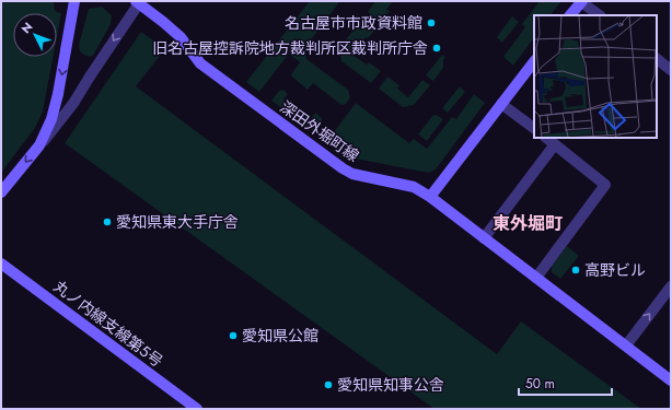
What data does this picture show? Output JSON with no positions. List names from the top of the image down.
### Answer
{
  "streets": {
    "street": ["深田外堀町線", "丸ノ内線支線第５号"]
  },
  "districts": ["東外堀町"],
  "places": [
    "名古屋市市政資料館",
    "旧名古屋控訴院地方裁判所区裁判所庁舎",
    "愛知県東大手庁舎",
    "高野ビル",
    "愛知県公館",
    "愛知県知事公舎"
  ],
  "scale_bar": "50 m",
  "north": "top left"
}
